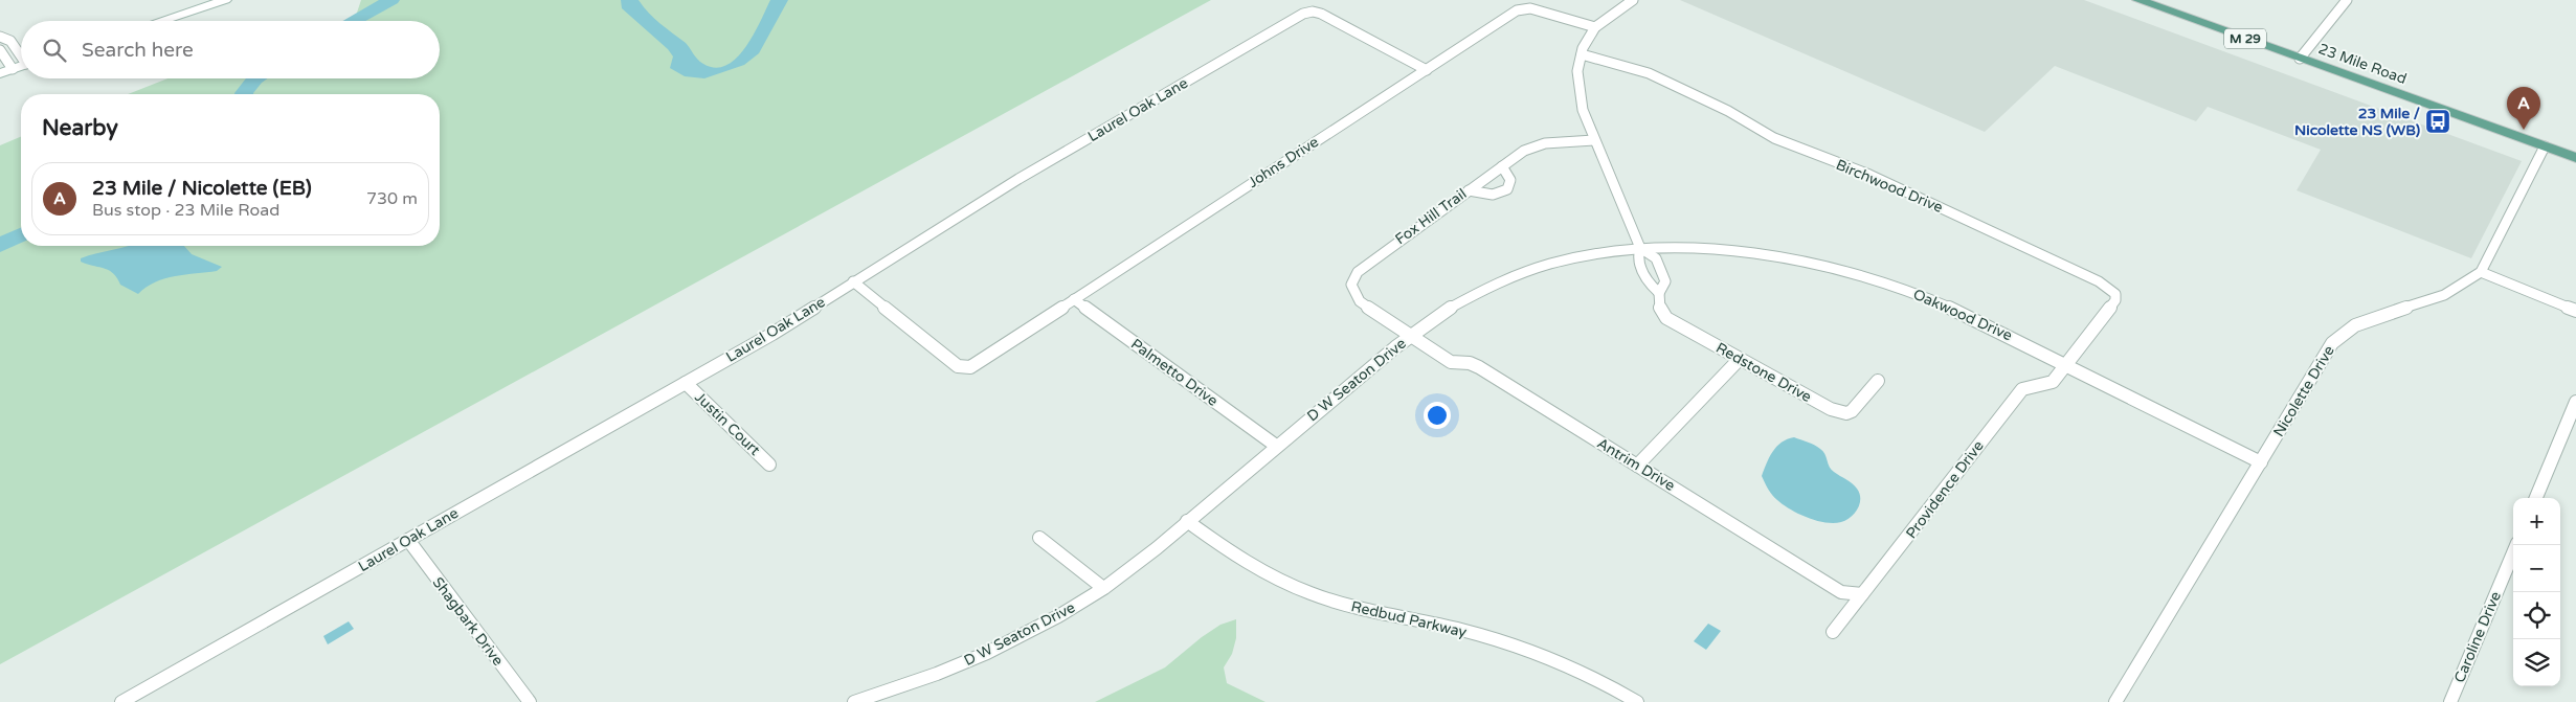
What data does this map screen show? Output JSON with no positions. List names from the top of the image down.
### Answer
{
  "streets": {
    "main road": ["M 29", "23 Mile Road"],
    "street": [
      "Laurel Oak Lane",
      "Johns Drive",
      "Birchwood Drive",
      "Fox Hill Trail",
      "Oakwood Drive",
      "Palmetto Drive",
      "Redstone Drive",
      "D W Seaton Drive",
      "Nicolette Drive",
      "Justin Court",
      "Antrim Drive",
      "Providence Drive",
      "Redbud Parkway",
      "Shagbark Drive",
      "Caroline Drive"
    ]
  },
  "crossings": [
    ["23 Mile Road", "Nicolette Drive"],
    ["Laurel Oak Lane", "Johns Drive"],
    ["Laurel Oak Lane", "Justin Court"],
    ["Laurel Oak Lane", "Shagbark Drive"],
    ["Johns Drive", "Palmetto Drive"],
    ["Birchwood Drive", "Oakwood Drive"],
    ["Birchwood Drive", "Providence Drive"],
    ["Fox Hill Trail", "D W Seaton Drive"],
    ["Fox Hill Trail", "Antrim Drive"],
    ["Oakwood Drive", "Redstone Drive"],
    ["Oakwood Drive", "D W Seaton Drive"],
    ["Oakwood Drive", "Nicolette Drive"],
    ["Oakwood Drive", "Providence Drive"],
    ["Palmetto Drive", "D W Seaton Drive"],
    ["Redstone Drive", "D W Seaton Drive"],
    ["D W Seaton Drive", "Antrim Drive"],
    ["D W Seaton Drive", "Redbud Parkway"],
    ["Antrim Drive", "Providence Drive"]
  ],
  "places": {
    "bus stop": ["23 Mile / Nicolette NS (WB)"]
  },
  "page": {
    "search": "Search here",
    "pins": "A",
    "heading": "Nearby",
    "list": [
      {
        "mark": "A",
        "name": "23 Mile / Nicolette (EB)",
        "note": "Bus stop · 23 Mile Road",
        "value": "730 m"
      }
    ],
    "map_buttons": ["+", "−"]
  }
}
